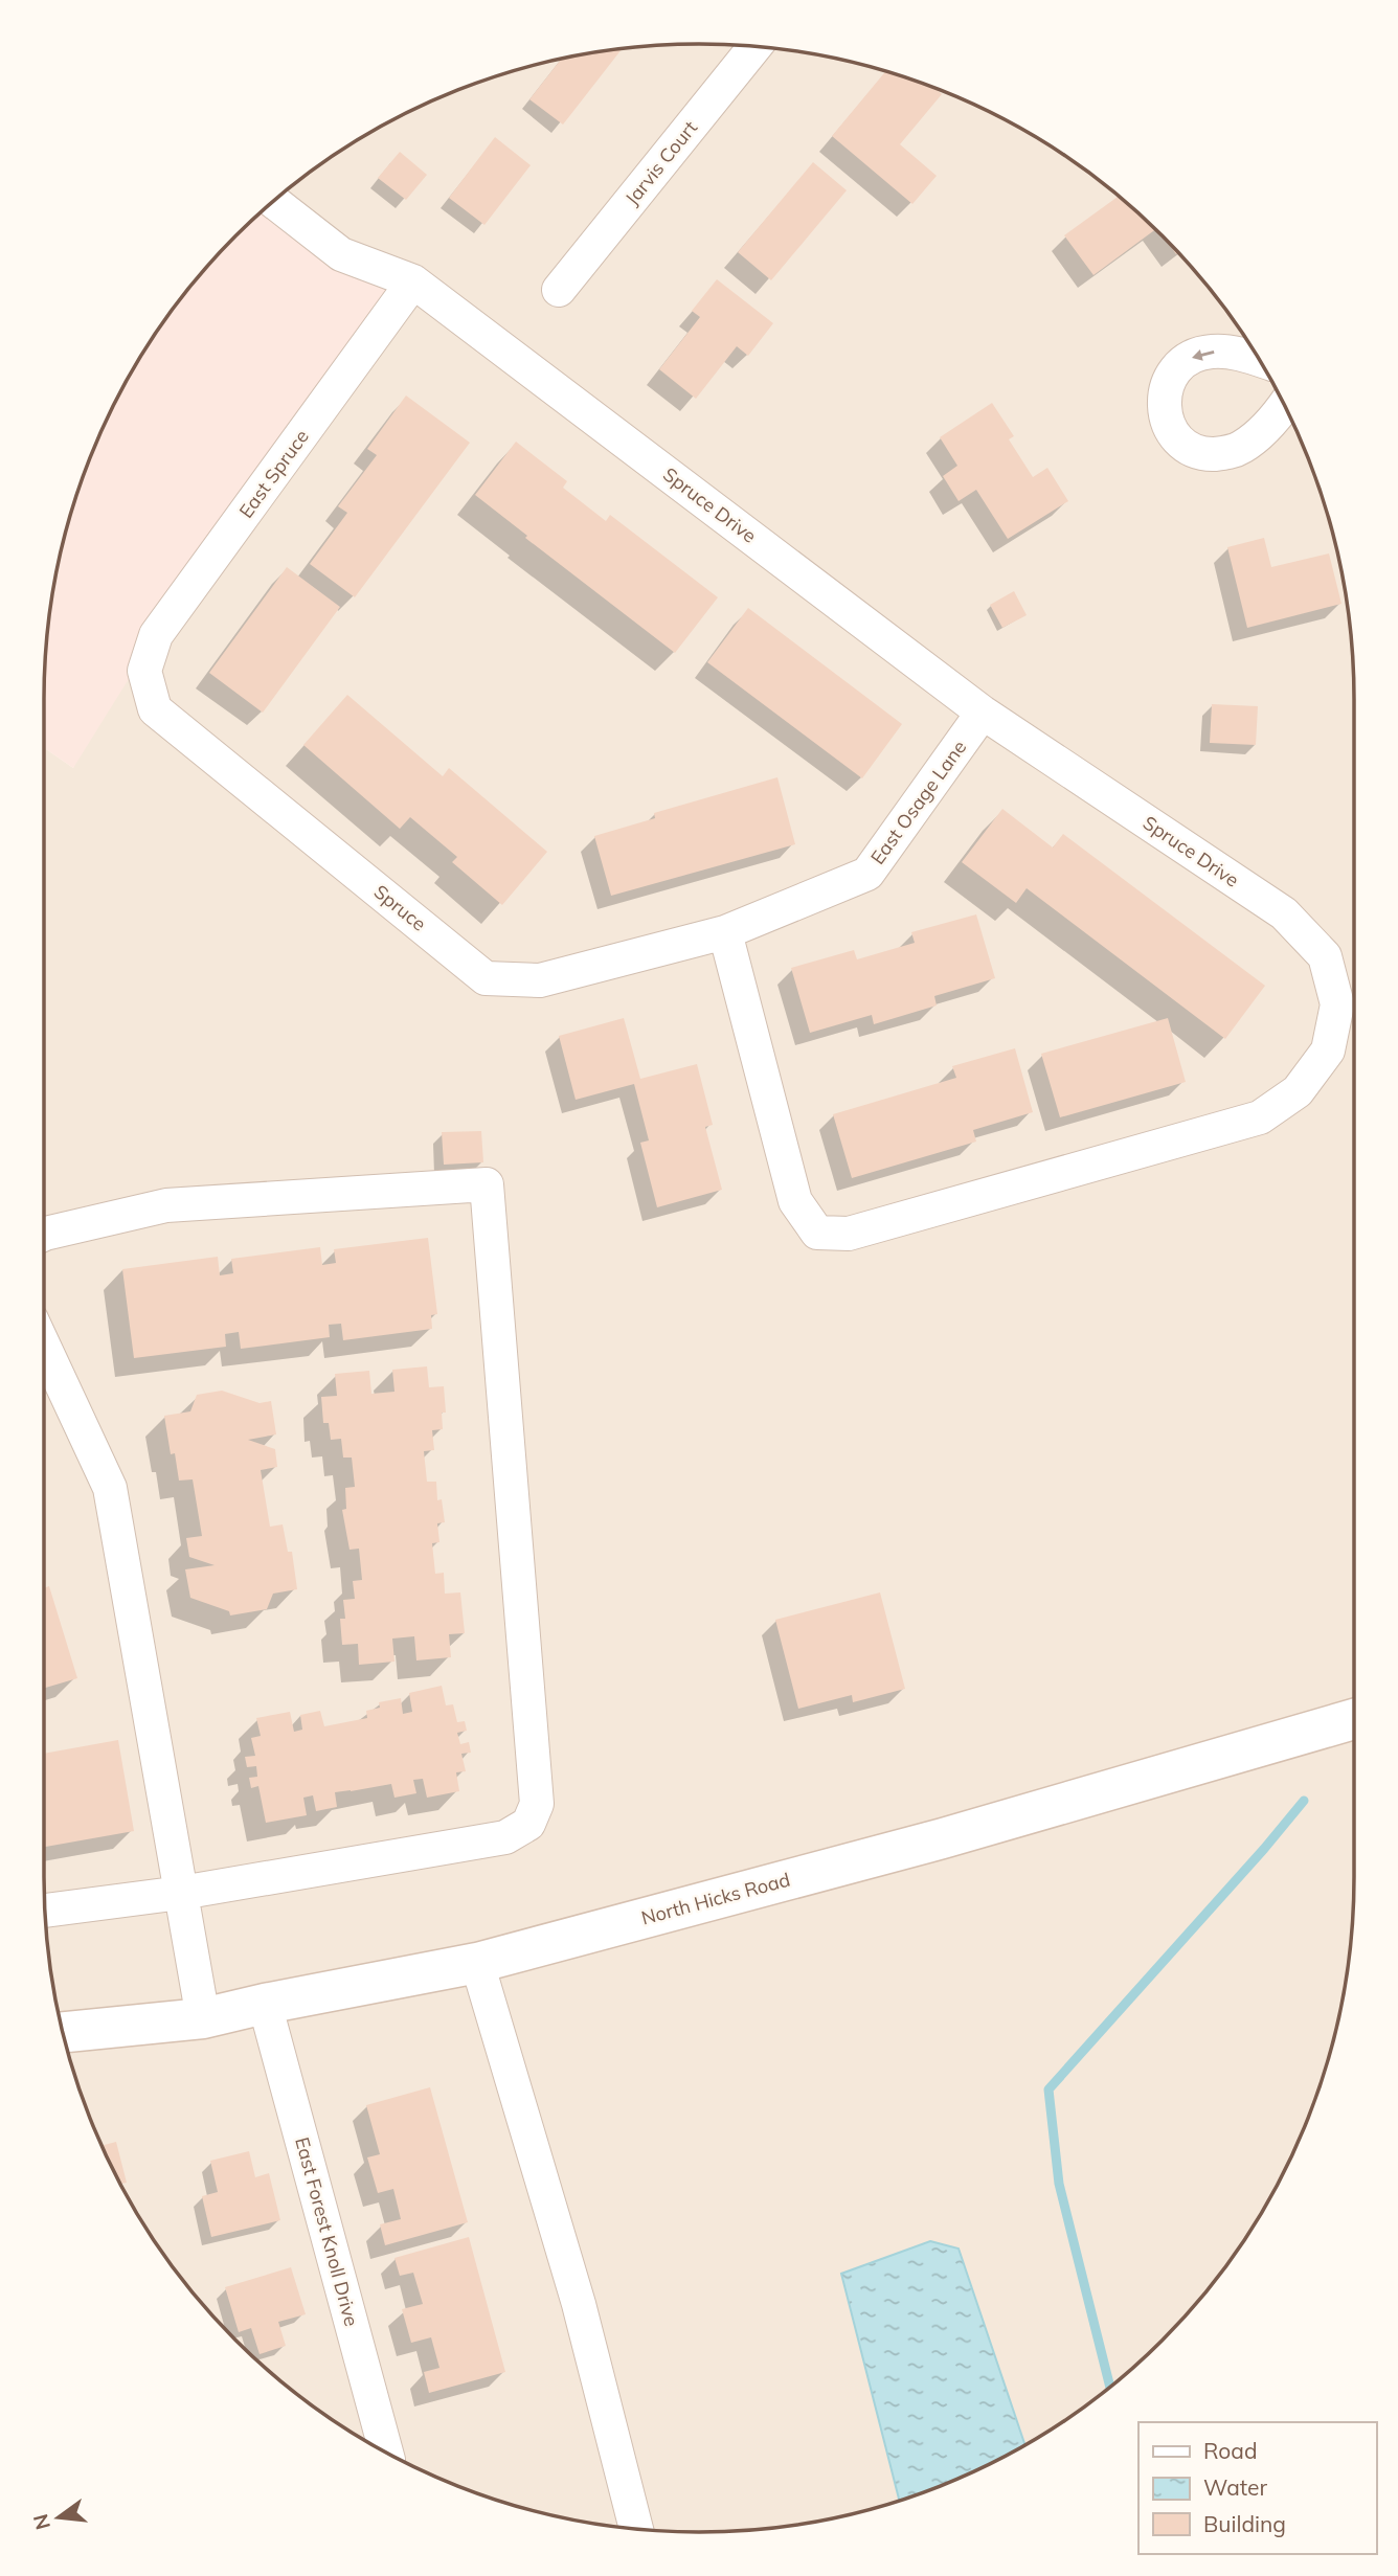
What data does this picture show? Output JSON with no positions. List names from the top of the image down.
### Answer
{
  "streets": {
    "main road": ["North Hicks Road"],
    "street": [
      "Jarvis Court",
      "East Spruce",
      "Spruce Drive",
      "East Osage Lane",
      "Spruce",
      "East Forest Knoll Drive"
    ]
  },
  "crossings": [
    ["East Spruce", "Spruce Drive"],
    ["East Spruce", "Spruce"],
    ["Spruce Drive", "East Osage Lane"],
    ["Spruce Drive", "Spruce"],
    ["East Osage Lane", "Spruce"],
    ["North Hicks Road", "East Forest Knoll Drive"]
  ],
  "legend": ["Road", "Water", "Building"],
  "north": "left"
}
